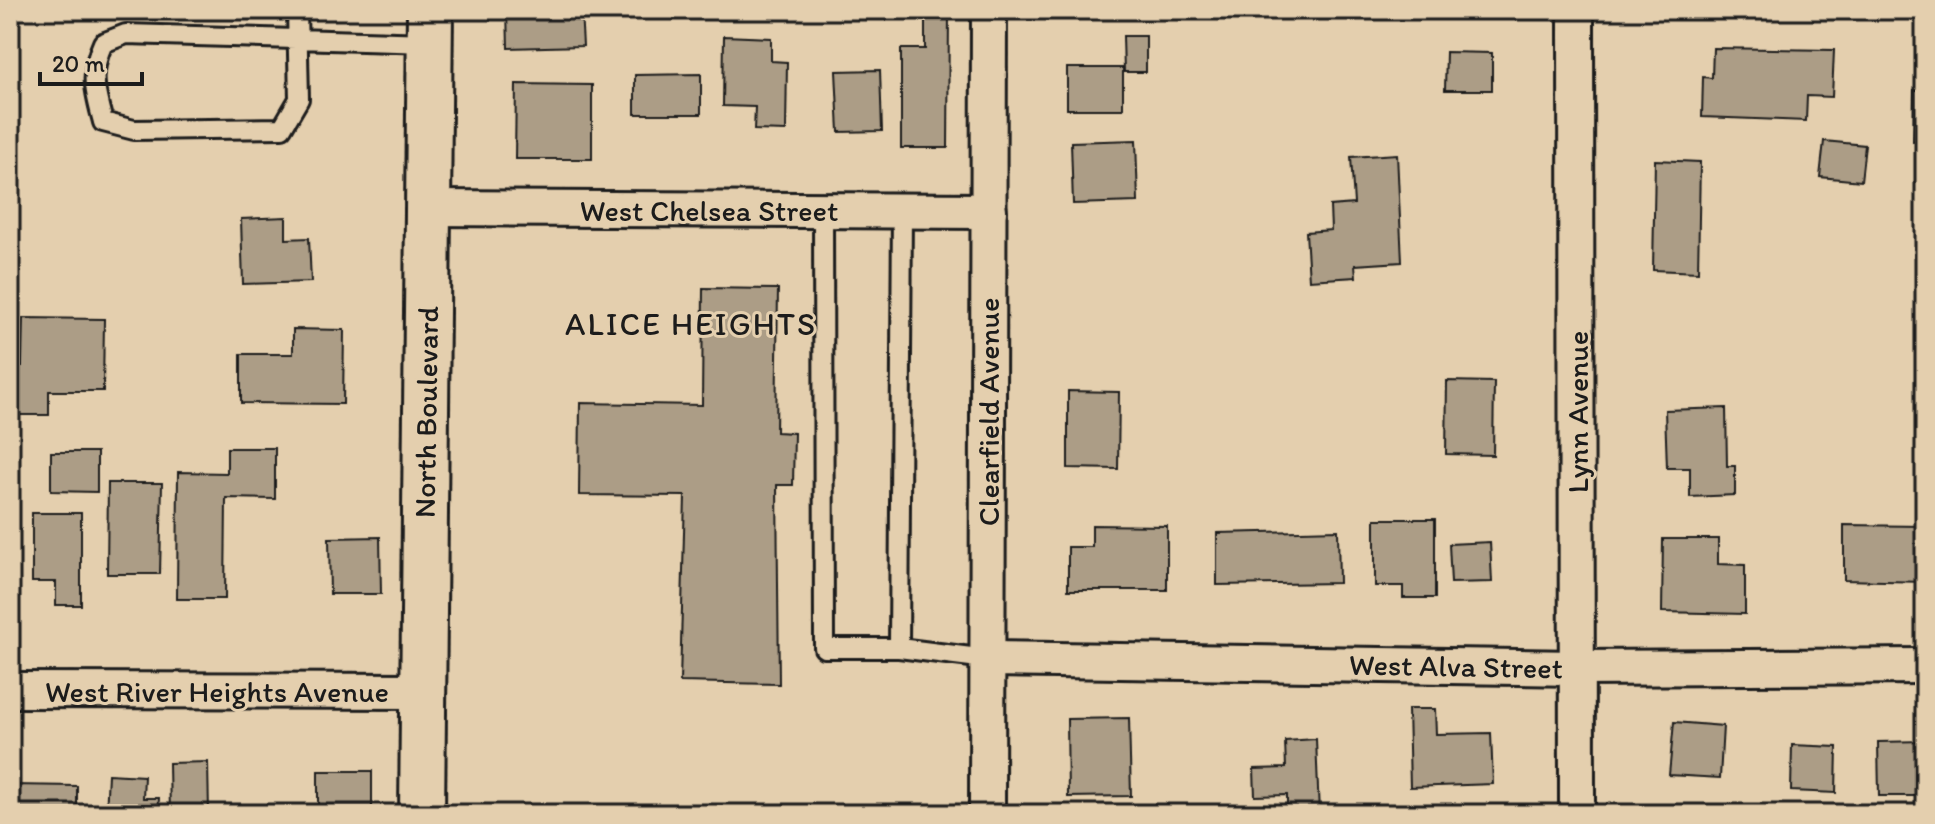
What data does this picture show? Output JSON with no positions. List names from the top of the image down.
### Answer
{
  "streets": {
    "street": [
      "West Chelsea Street",
      "North Boulevard",
      "Clearfield Avenue",
      "Lynn Avenue",
      "West Alva Street",
      "West River Heights Avenue"
    ]
  },
  "crossings": [
    ["West Chelsea Street", "North Boulevard"],
    ["West Chelsea Street", "Clearfield Avenue"],
    ["North Boulevard", "West River Heights Avenue"],
    ["Clearfield Avenue", "West Alva Street"],
    ["Lynn Avenue", "West Alva Street"]
  ],
  "districts": ["ALICE HEIGHTS"],
  "scale_bar": "20 m"
}
